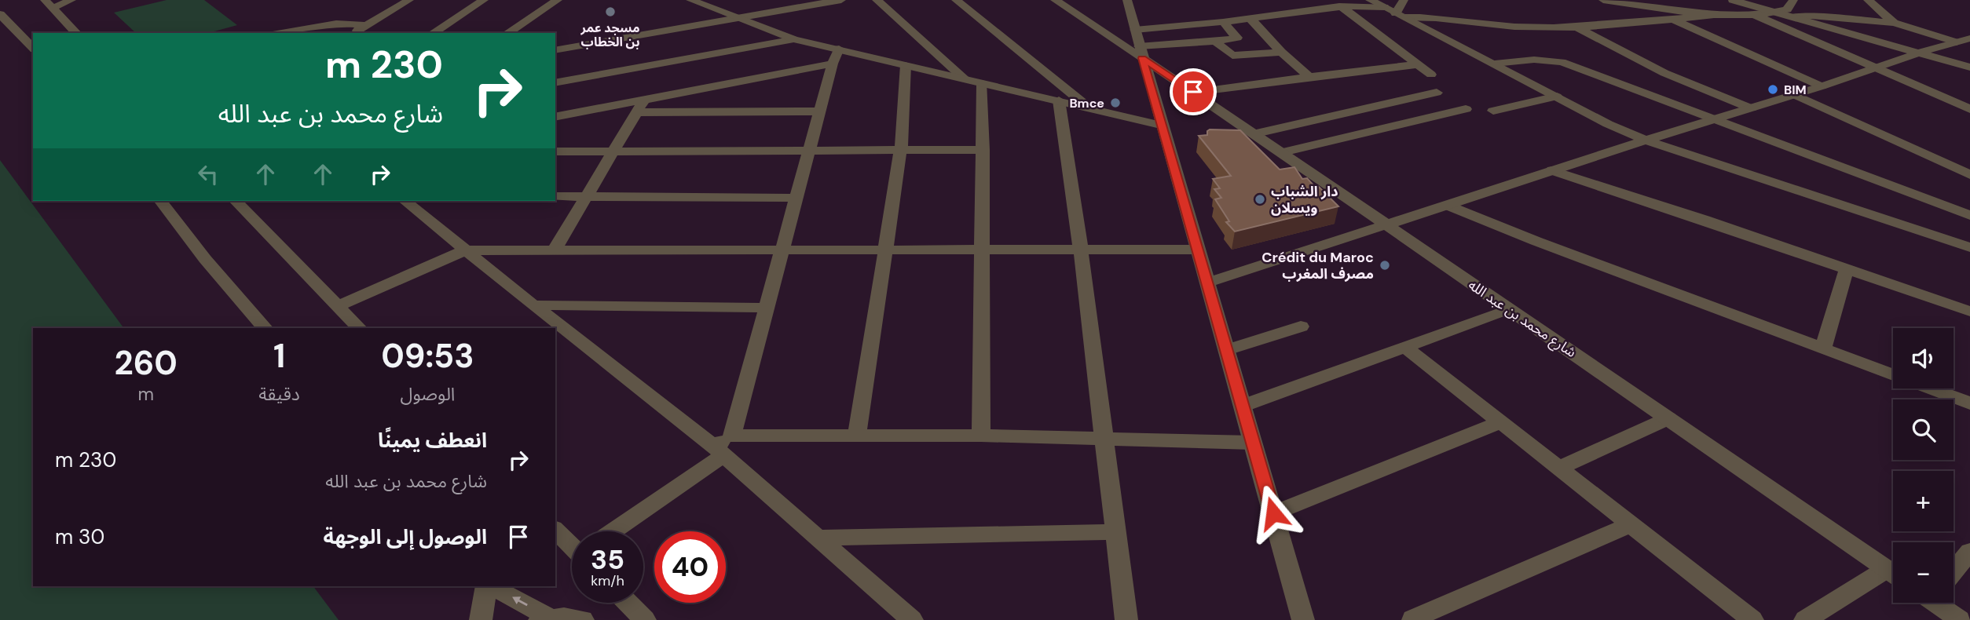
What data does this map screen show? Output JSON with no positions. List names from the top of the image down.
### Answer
{
  "streets": {
    "street": ["شارع محمد بن عبد الله"]
  },
  "places": [
    "مسجد عمر بن الخطاب",
    "BIM",
    "Bmce",
    "دار الشباب ويسلان",
    "Crédit du Maroc مصرف المغرب"
  ],
  "page": {
    "turn": ["230 m", "شارع محمد بن عبد الله"],
    "map_buttons": ["+", "−"],
    "eta": [
      "09:53",
      "الوصول",
      "1",
      "دقيقة",
      "260",
      "m"
    ],
    "list": [
      {
        "name": "انعطف يمينًا",
        "note": "شارع محمد بن عبد الله",
        "value": "230 m"
      },
      {
        "name": "الوصول إلى الوجهة",
        "value": "30 m"
      }
    ],
    "speed": "35 km/h",
    "limit": "40"
  }
}
